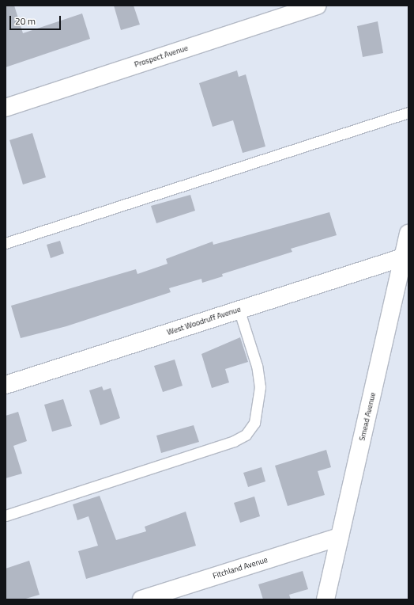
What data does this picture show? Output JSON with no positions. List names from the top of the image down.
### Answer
{
  "streets": {
    "street": [
      "Prospect Avenue",
      "West Woodruff Avenue",
      "Smead Avenue",
      "Fitchland Avenue"
    ]
  },
  "crossings": [
    ["West Woodruff Avenue", "Smead Avenue"],
    ["Smead Avenue", "Fitchland Avenue"]
  ],
  "scale_bar": "20 m"
}
